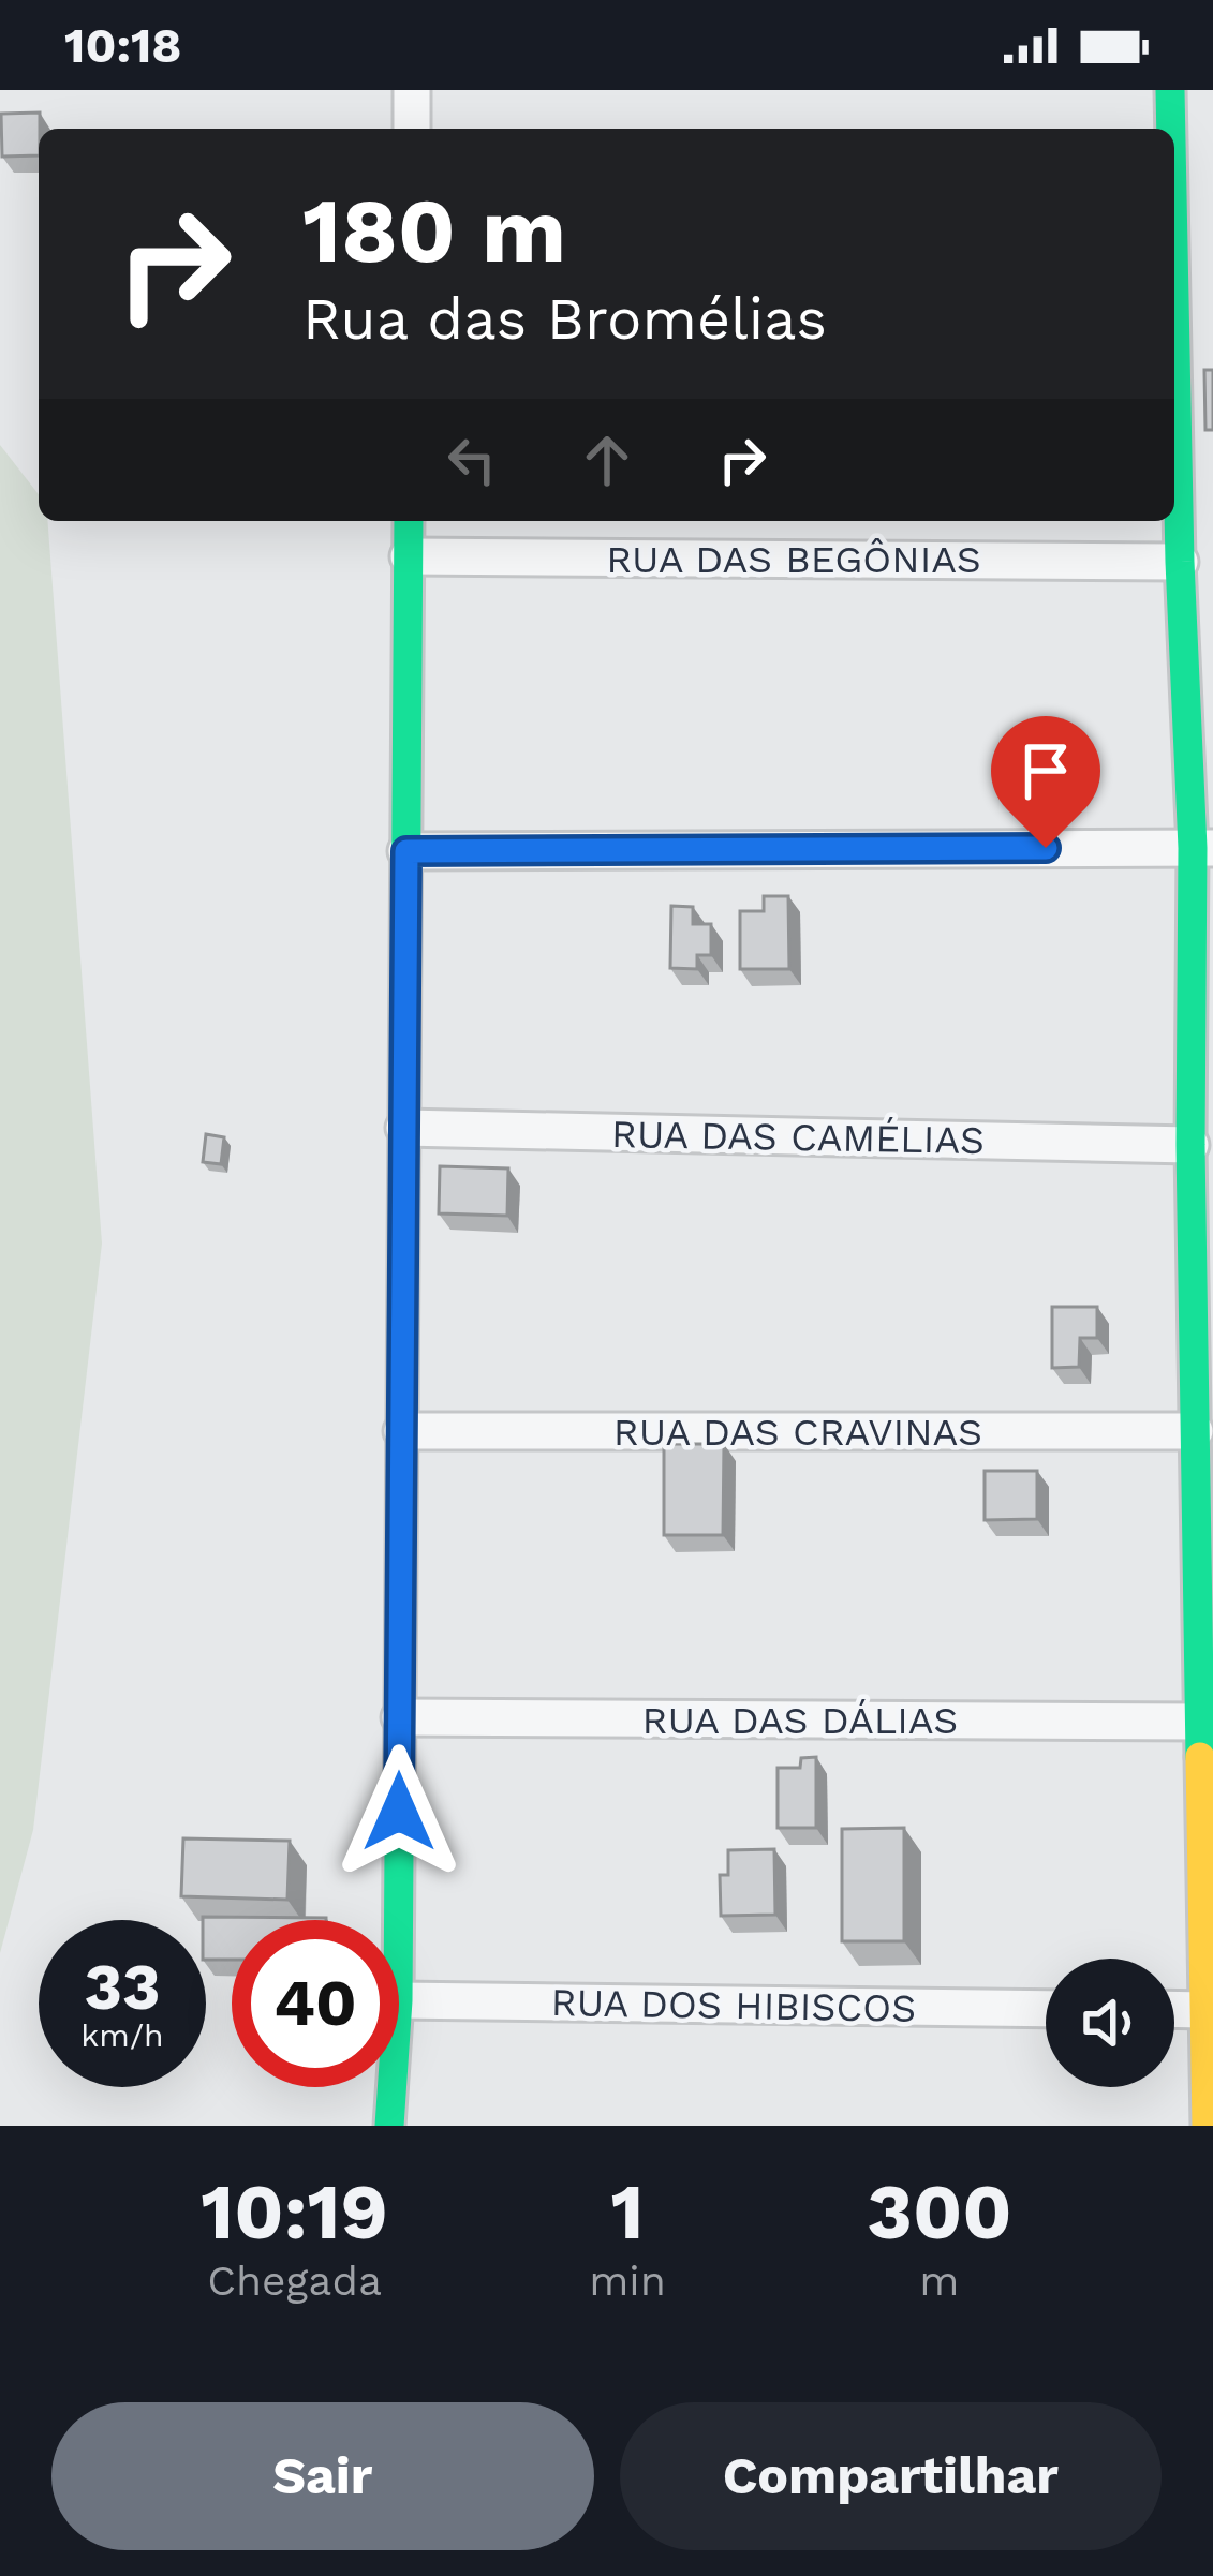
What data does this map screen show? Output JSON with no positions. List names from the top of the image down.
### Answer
{
  "streets": {
    "street": [
      "RUA DAS BEGÔNIAS",
      "RUA DAS CAMÉLIAS",
      "RUA DAS CRAVINAS",
      "RUA DAS DÁLIAS",
      "RUA DOS HIBISCOS"
    ]
  },
  "page": {
    "status": "10:18",
    "turn": ["180 m", "Rua das Bromélias"],
    "speed": "33 km/h",
    "limit": "40",
    "eta": [
      "10:19",
      "Chegada",
      "1",
      "min",
      "300",
      "m"
    ],
    "buttons": ["Sair", "Compartilhar"]
  }
}
